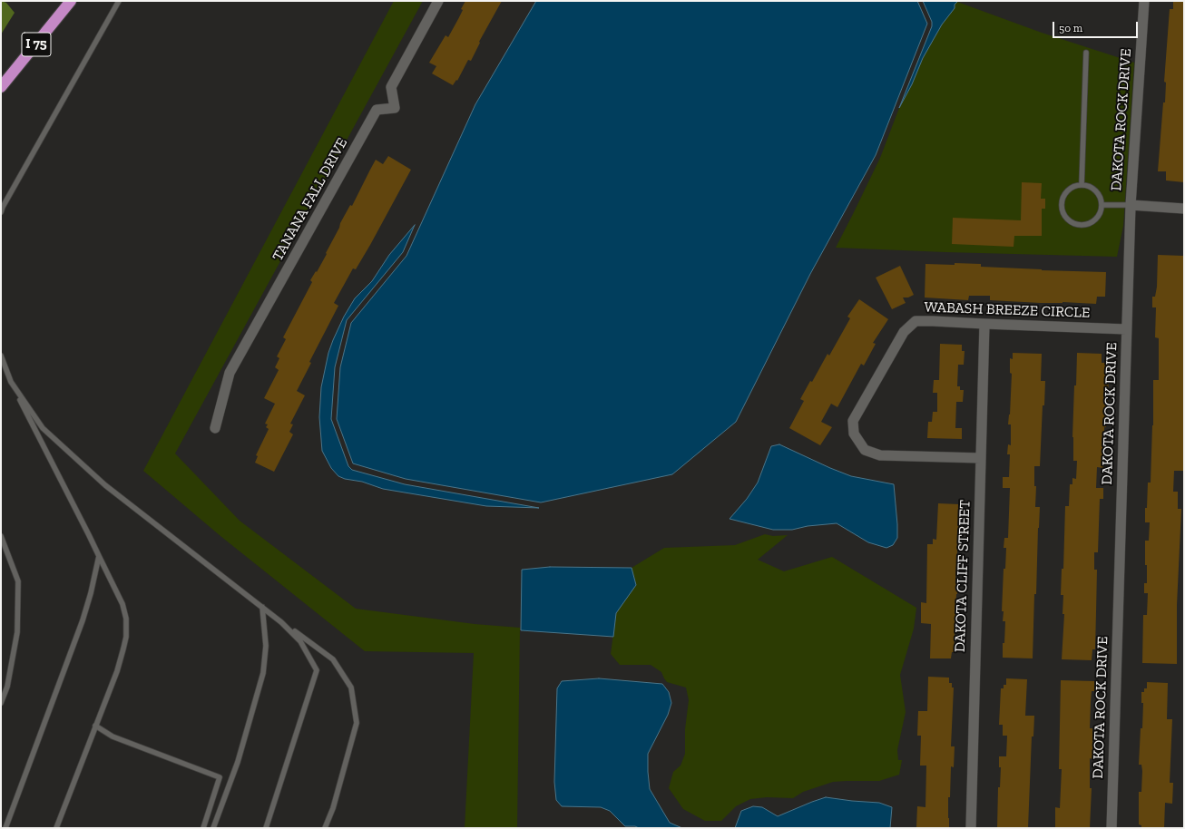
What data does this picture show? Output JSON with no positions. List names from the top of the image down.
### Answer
{
  "streets": {
    "highway": ["I 75"],
    "street": [
      "DAKOTA ROCK DRIVE",
      "TANANA FALL DRIVE",
      "WABASH BREEZE CIRCLE",
      "DAKOTA CLIFF STREET"
    ]
  },
  "crossings": [
    ["DAKOTA ROCK DRIVE", "WABASH BREEZE CIRCLE"],
    ["WABASH BREEZE CIRCLE", "DAKOTA CLIFF STREET"]
  ],
  "scale_bar": "50 m"
}
